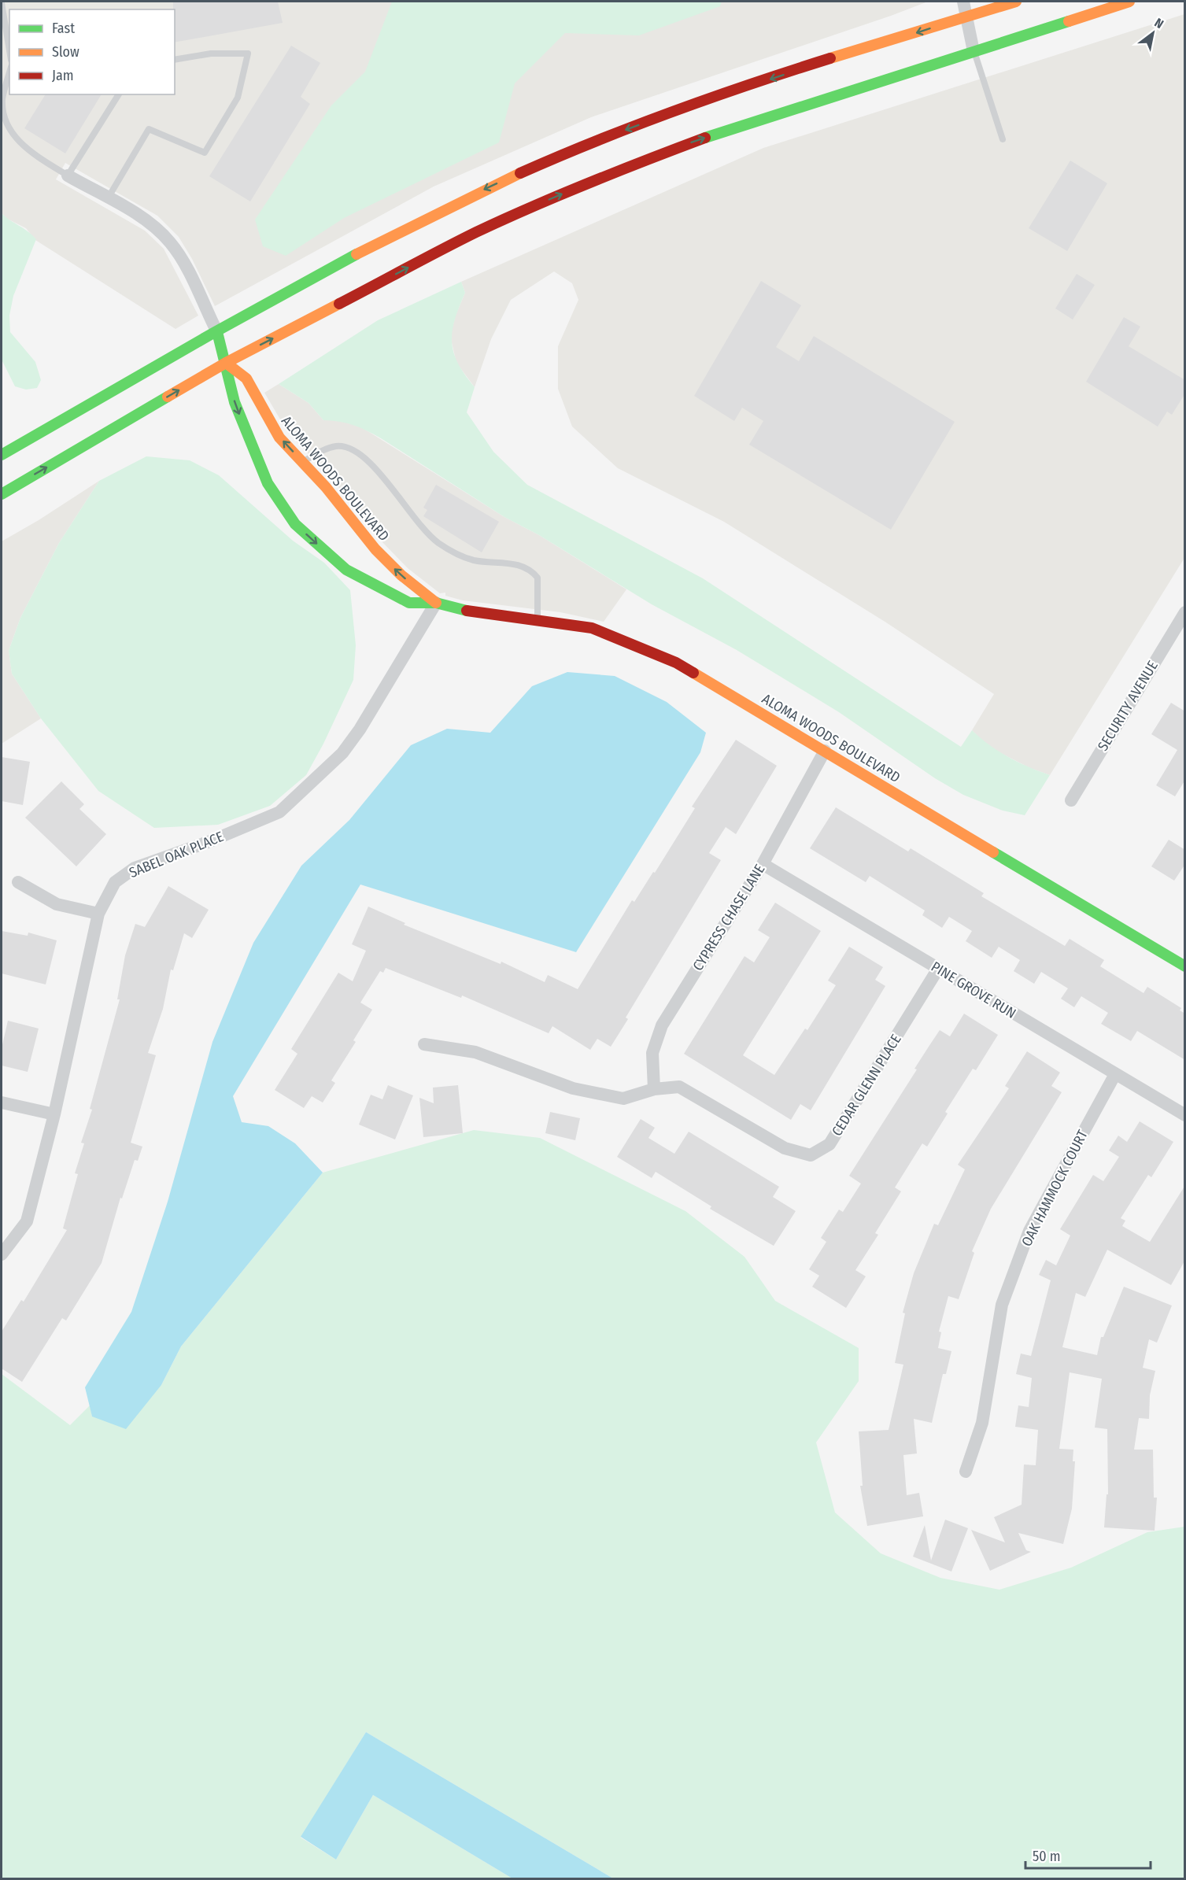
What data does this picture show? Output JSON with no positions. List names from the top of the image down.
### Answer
{
  "streets": {
    "main road": ["ALOMA WOODS BOULEVARD"],
    "street": [
      "SECURITY AVENUE",
      "SABEL OAK PLACE",
      "CYPRESS CHASE LANE",
      "PINE GROVE RUN",
      "CEDAR GLENN PLACE",
      "OAK HAMMOCK COURT"
    ]
  },
  "crossings": [
    ["ALOMA WOODS BOULEVARD", "SABEL OAK PLACE"],
    ["ALOMA WOODS BOULEVARD", "CYPRESS CHASE LANE"],
    ["CYPRESS CHASE LANE", "PINE GROVE RUN"],
    ["CYPRESS CHASE LANE", "CEDAR GLENN PLACE"],
    ["PINE GROVE RUN", "CEDAR GLENN PLACE"],
    ["PINE GROVE RUN", "OAK HAMMOCK COURT"]
  ],
  "legend": ["Fast", "Slow", "Jam"],
  "scale_bar": "50 m",
  "north": "top right"
}
